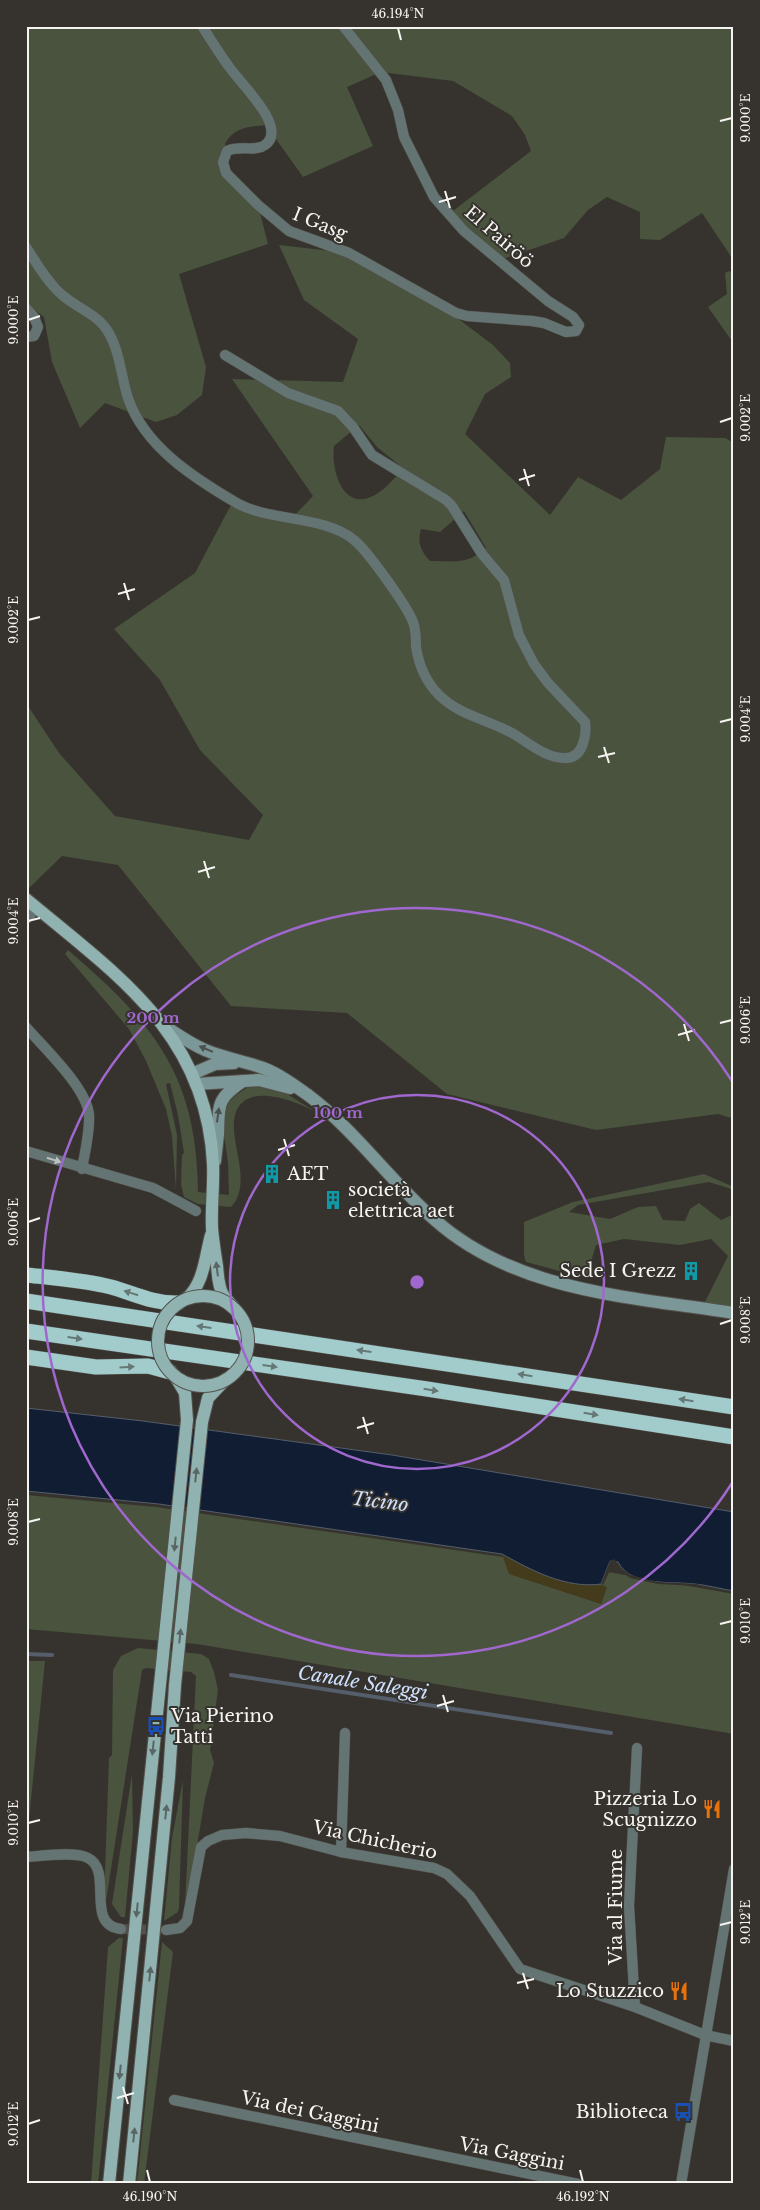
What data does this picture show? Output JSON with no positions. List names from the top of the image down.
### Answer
{
  "streets": {
    "street": [
      "I Gasg",
      "El Pairöö",
      "Via Chicherio",
      "Via al Fiume",
      "Via dei Gaggini",
      "Via Gaggini"
    ]
  },
  "crossings": [
    ["I Gasg", "El Pairöö"],
    ["Via Chicherio", "Via al Fiume"],
    ["Via dei Gaggini", "Via Gaggini"]
  ],
  "water": ["Ticino", "Canale Saleggi"],
  "places": {
    "building": ["AET", "società elettrica aet", "Sede I Grezz"],
    "bus stop": ["Via Pierino Tatti", "Biblioteca"],
    "restaurant": ["Pizzeria Lo Scugnizzo", "Lo Stuzzico"]
  },
  "coordinates": [
    "46.194°N",
    "9.000°E",
    "9.002°E",
    "9.004°E",
    "9.006°E",
    "9.008°E",
    "9.010°E",
    "9.012°E",
    "46.190°N",
    "46.192°N"
  ],
  "rings": ["200 m", "100 m"]
}
